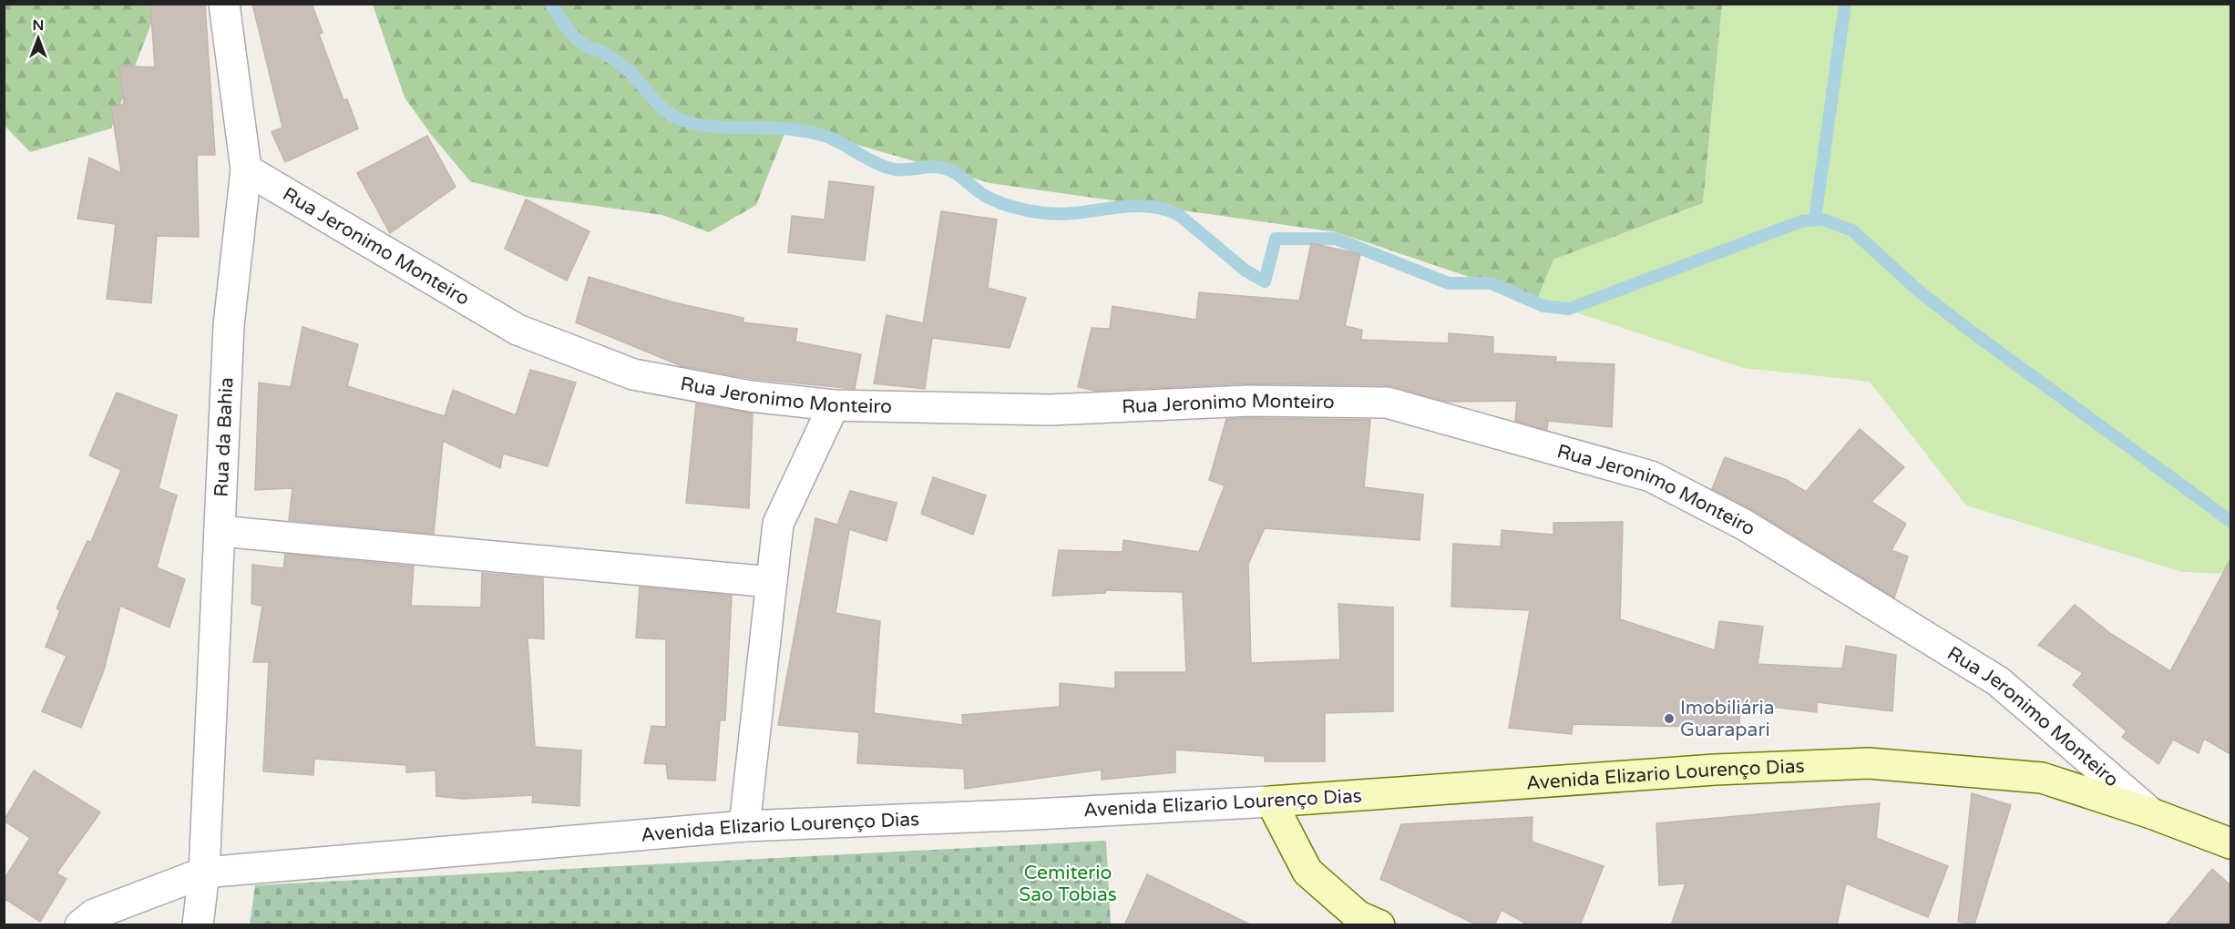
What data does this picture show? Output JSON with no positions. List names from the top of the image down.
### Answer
{
  "streets": {
    "street": ["Rua Jeronimo Monteiro", "Rua da Bahia", "Avenida Elizario Lourenço Dias"]
  },
  "crossings": [
    ["Rua Jeronimo Monteiro", "Rua da Bahia"],
    ["Rua Jeronimo Monteiro", "Avenida Elizario Lourenço Dias"],
    ["Rua da Bahia", "Avenida Elizario Lourenço Dias"]
  ],
  "parks": ["Cemiterio Sao Tobias"],
  "places": ["Imobiliária Guarapari"],
  "north": "top"
}
